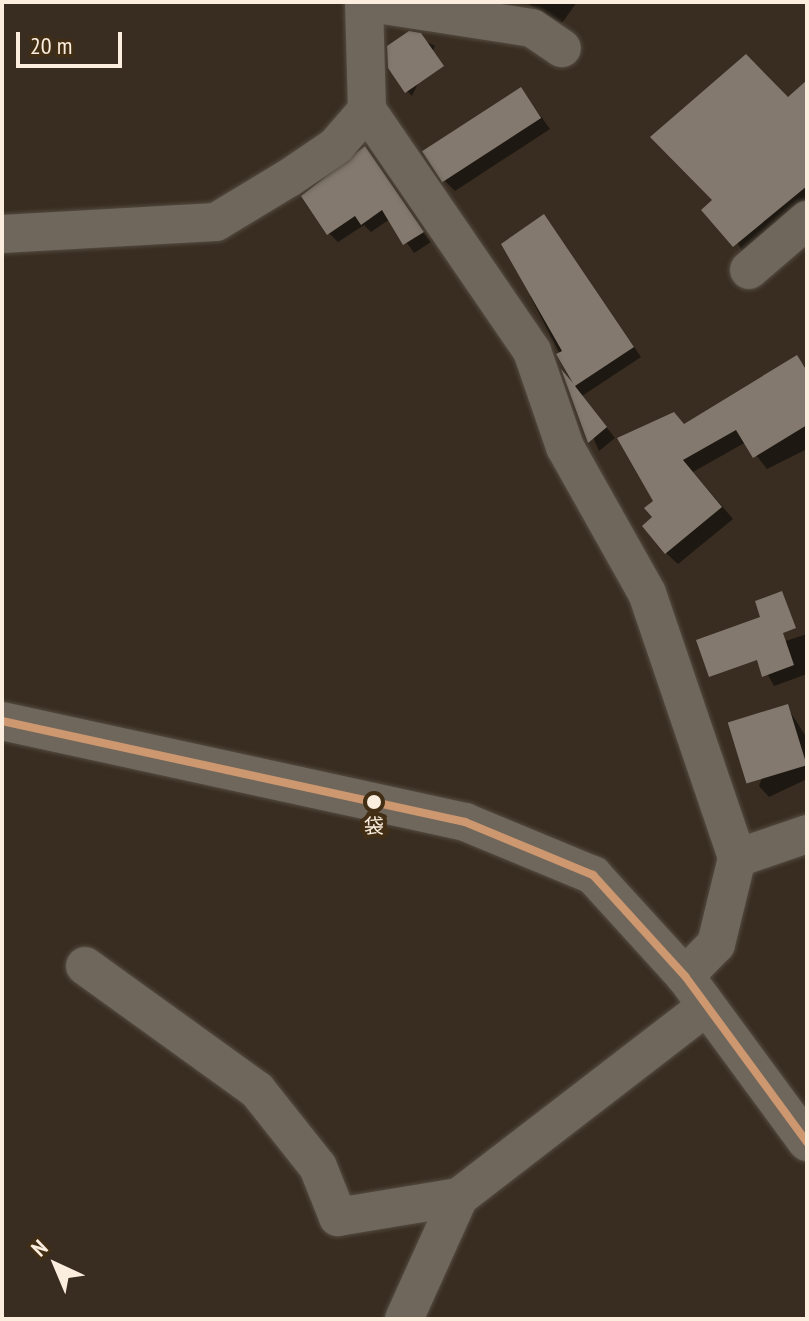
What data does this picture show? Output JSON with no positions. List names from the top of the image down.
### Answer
{
  "places": ["袋"],
  "scale_bar": "20 m",
  "north": "top left"
}
